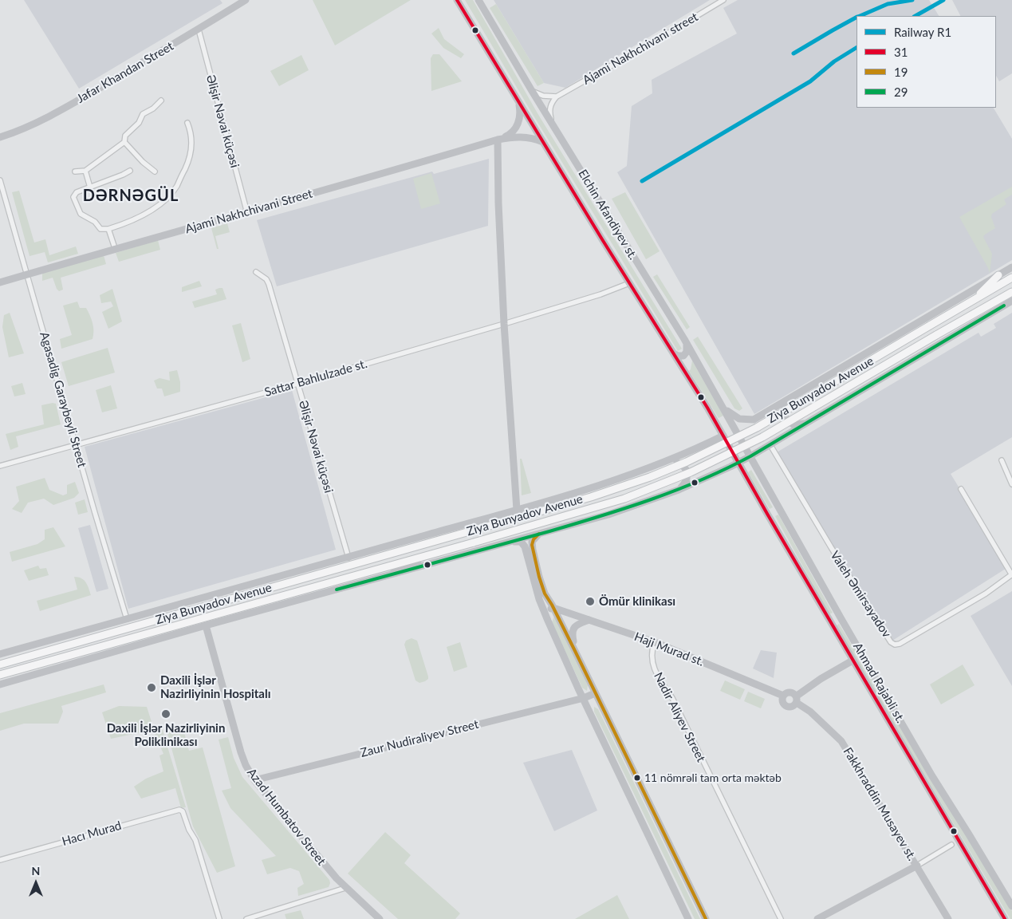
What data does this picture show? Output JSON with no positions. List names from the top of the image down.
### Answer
{
  "streets": {
    "main road": [
      "Jafar Khandan Street",
      "Ajami Nakhchivani Street",
      "Elchin Afandiyev st.",
      "Ziya Bunyadov Avenue",
      "Haji Murad st.",
      "Ahmad Rajabli st.",
      "Zaur Nudiraliyev Street",
      "Fakkhraddin Musayev st.",
      "Azad Humbatov Street"
    ],
    "street": [
      "Ajami Nakhchivani street",
      "Əlişir Nəvai küçəsi",
      "Sattar Bahlulzade st.",
      "Agasadig Garaybeyli Street",
      "Valeh Əmirsayadov",
      "Nadir Aliyev Street",
      "Hacı Murad"
    ]
  },
  "crossings": [
    ["Jafar Khandan Street", "Əlişir Nəvai küçəsi"],
    ["Əlişir Nəvai küçəsi", "Ajami Nakhchivani Street"],
    ["Əlişir Nəvai küçəsi", "Sattar Bahlulzade st."],
    ["Əlişir Nəvai küçəsi", "Ziya Bunyadov Avenue"],
    ["Ajami Nakhchivani Street", "Agasadig Garaybeyli Street"],
    ["Elchin Afandiyev st.", "Sattar Bahlulzade st."],
    ["Elchin Afandiyev st.", "Ziya Bunyadov Avenue"],
    ["Elchin Afandiyev st.", "Ahmad Rajabli st."],
    ["Sattar Bahlulzade st.", "Agasadig Garaybeyli Street"],
    ["Ziya Bunyadov Avenue", "Agasadig Garaybeyli Street"],
    ["Ziya Bunyadov Avenue", "Valeh Əmirsayadov"],
    ["Ziya Bunyadov Avenue", "Ahmad Rajabli st."],
    ["Ziya Bunyadov Avenue", "Azad Humbatov Street"],
    ["Haji Murad st.", "Nadir Aliyev Street"],
    ["Haji Murad st.", "Fakkhraddin Musayev st."],
    ["Zaur Nudiraliyev Street", "Azad Humbatov Street"]
  ],
  "districts": ["DƏRNƏGÜL"],
  "places": [
    "Ömür klinikası",
    "Daxili İşlər Nazirliyinin Hospitalı",
    "Daxili İşlər Nazirliyinin Poliklinikası",
    "11 nömrəli tam orta məktəb"
  ],
  "lines": [
    "rail line R1",
    "transit line 31",
    "transit line 29",
    "transit line 19"
  ],
  "legend": [
    "Railway R1",
    "31",
    "19",
    "29"
  ],
  "north": "top"
}
